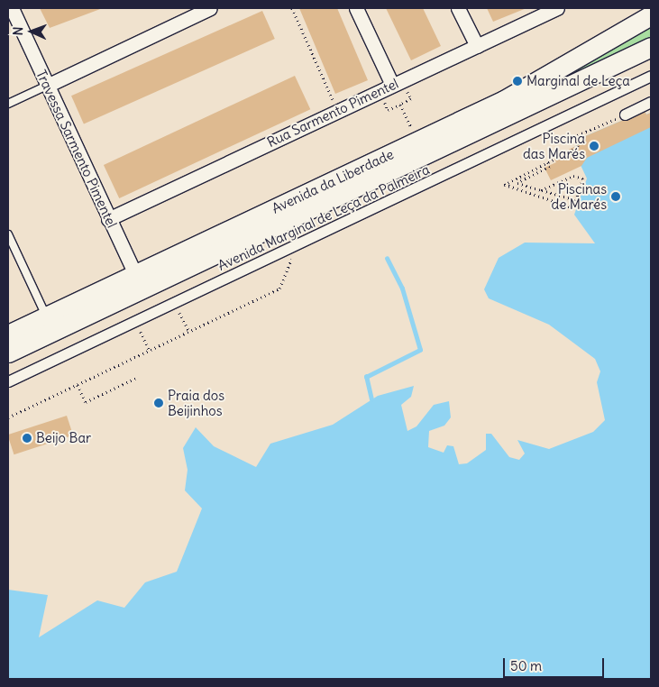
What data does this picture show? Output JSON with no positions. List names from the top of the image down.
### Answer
{
  "streets": {
    "main road": ["Avenida da Liberdade"],
    "street": ["Rua Sarmento Pimentel", "Travessa Sarmento Pimentel", "Avenida Marginal de Leça da Palmeira"]
  },
  "crossings": [
    ["Rua Sarmento Pimentel", "Travessa Sarmento Pimentel"],
    ["Travessa Sarmento Pimentel", "Avenida da Liberdade"]
  ],
  "places": [
    "Marginal de Leça",
    "Piscina das Marés",
    "Piscinas de Marés",
    "Praia dos Beijinhos",
    "Beijo Bar"
  ],
  "scale_bar": "50 m",
  "north": "left"
}
